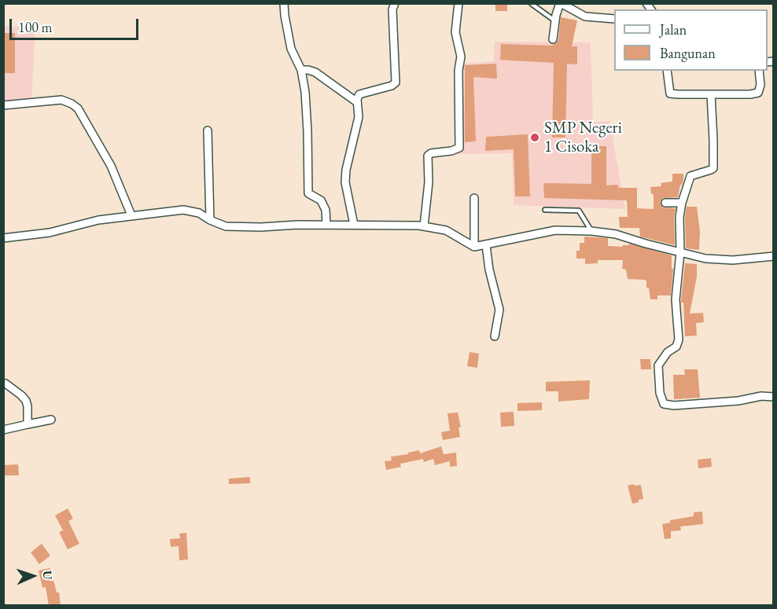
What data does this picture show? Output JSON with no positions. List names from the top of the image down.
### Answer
{
  "places": ["SMP Negeri 1 Cisoka"],
  "legend": ["Jalan", "Bangunan"],
  "scale_bar": "100 m",
  "north": "right"
}
